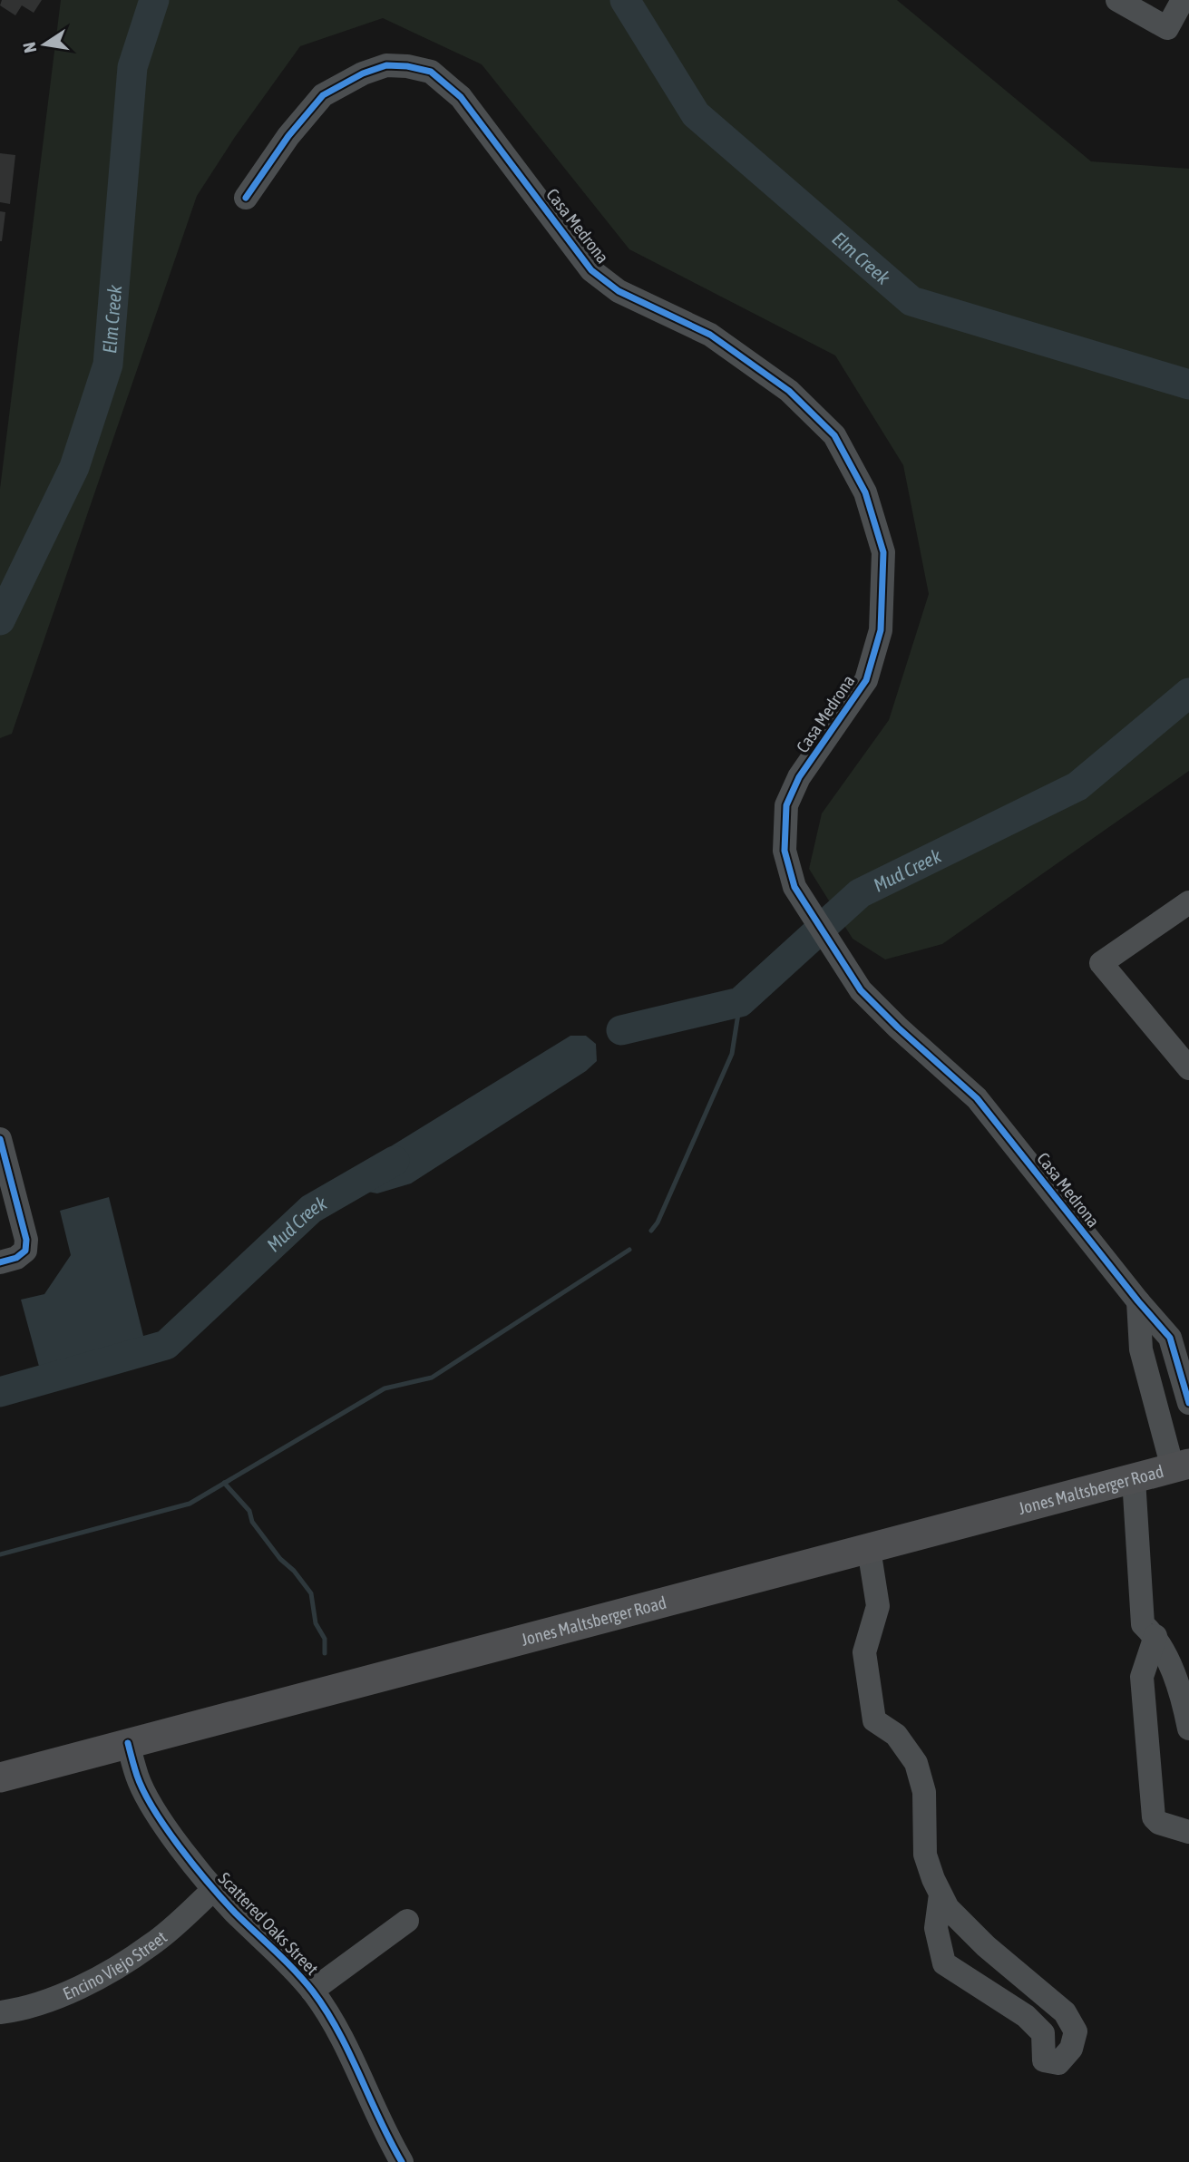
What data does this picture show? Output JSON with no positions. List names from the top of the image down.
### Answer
{
  "streets": {
    "main road": ["Jones Maltsberger Road"],
    "street": ["Casa Medrona", "Scattered Oaks Street", "Encino Viejo Street"]
  },
  "crossings": [
    ["Jones Maltsberger Road", "Scattered Oaks Street"],
    ["Scattered Oaks Street", "Encino Viejo Street"]
  ],
  "water": ["Elm Creek", "Mud Creek"],
  "north": "left"
}
